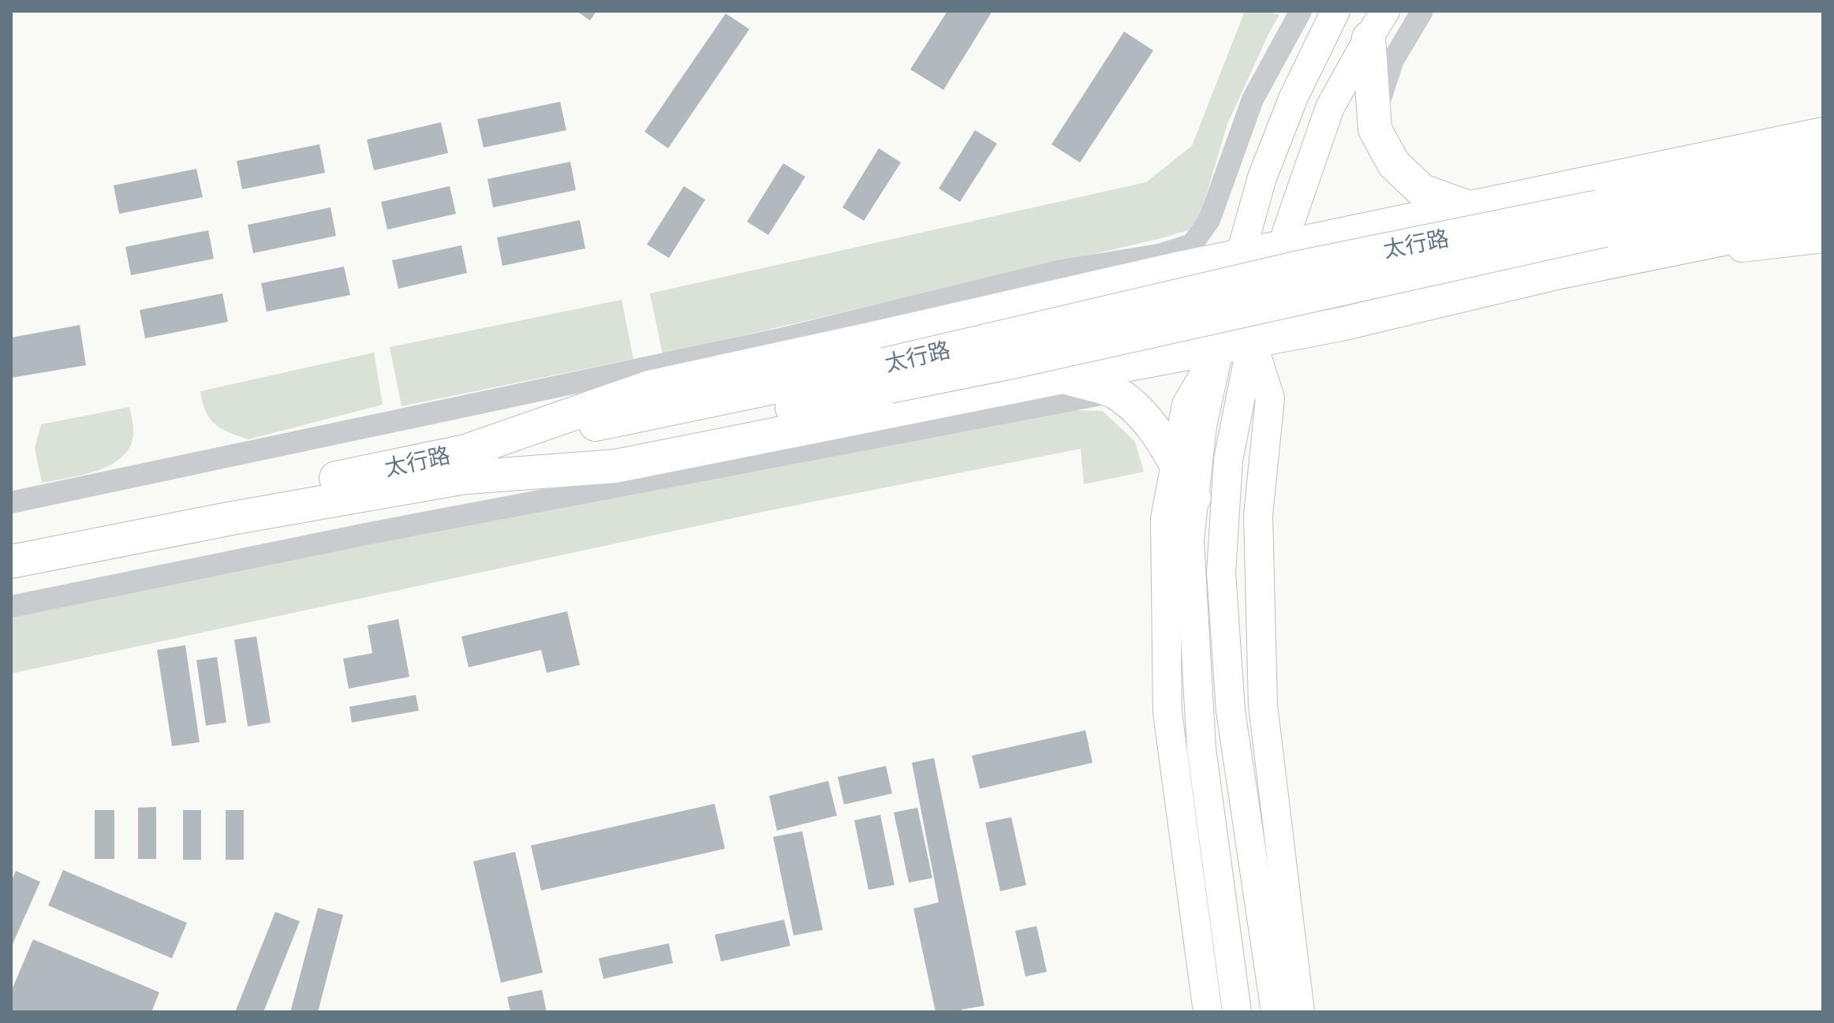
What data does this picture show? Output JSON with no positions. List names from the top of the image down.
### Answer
{
  "streets": {
    "highway": ["太行路"]
  }
}
